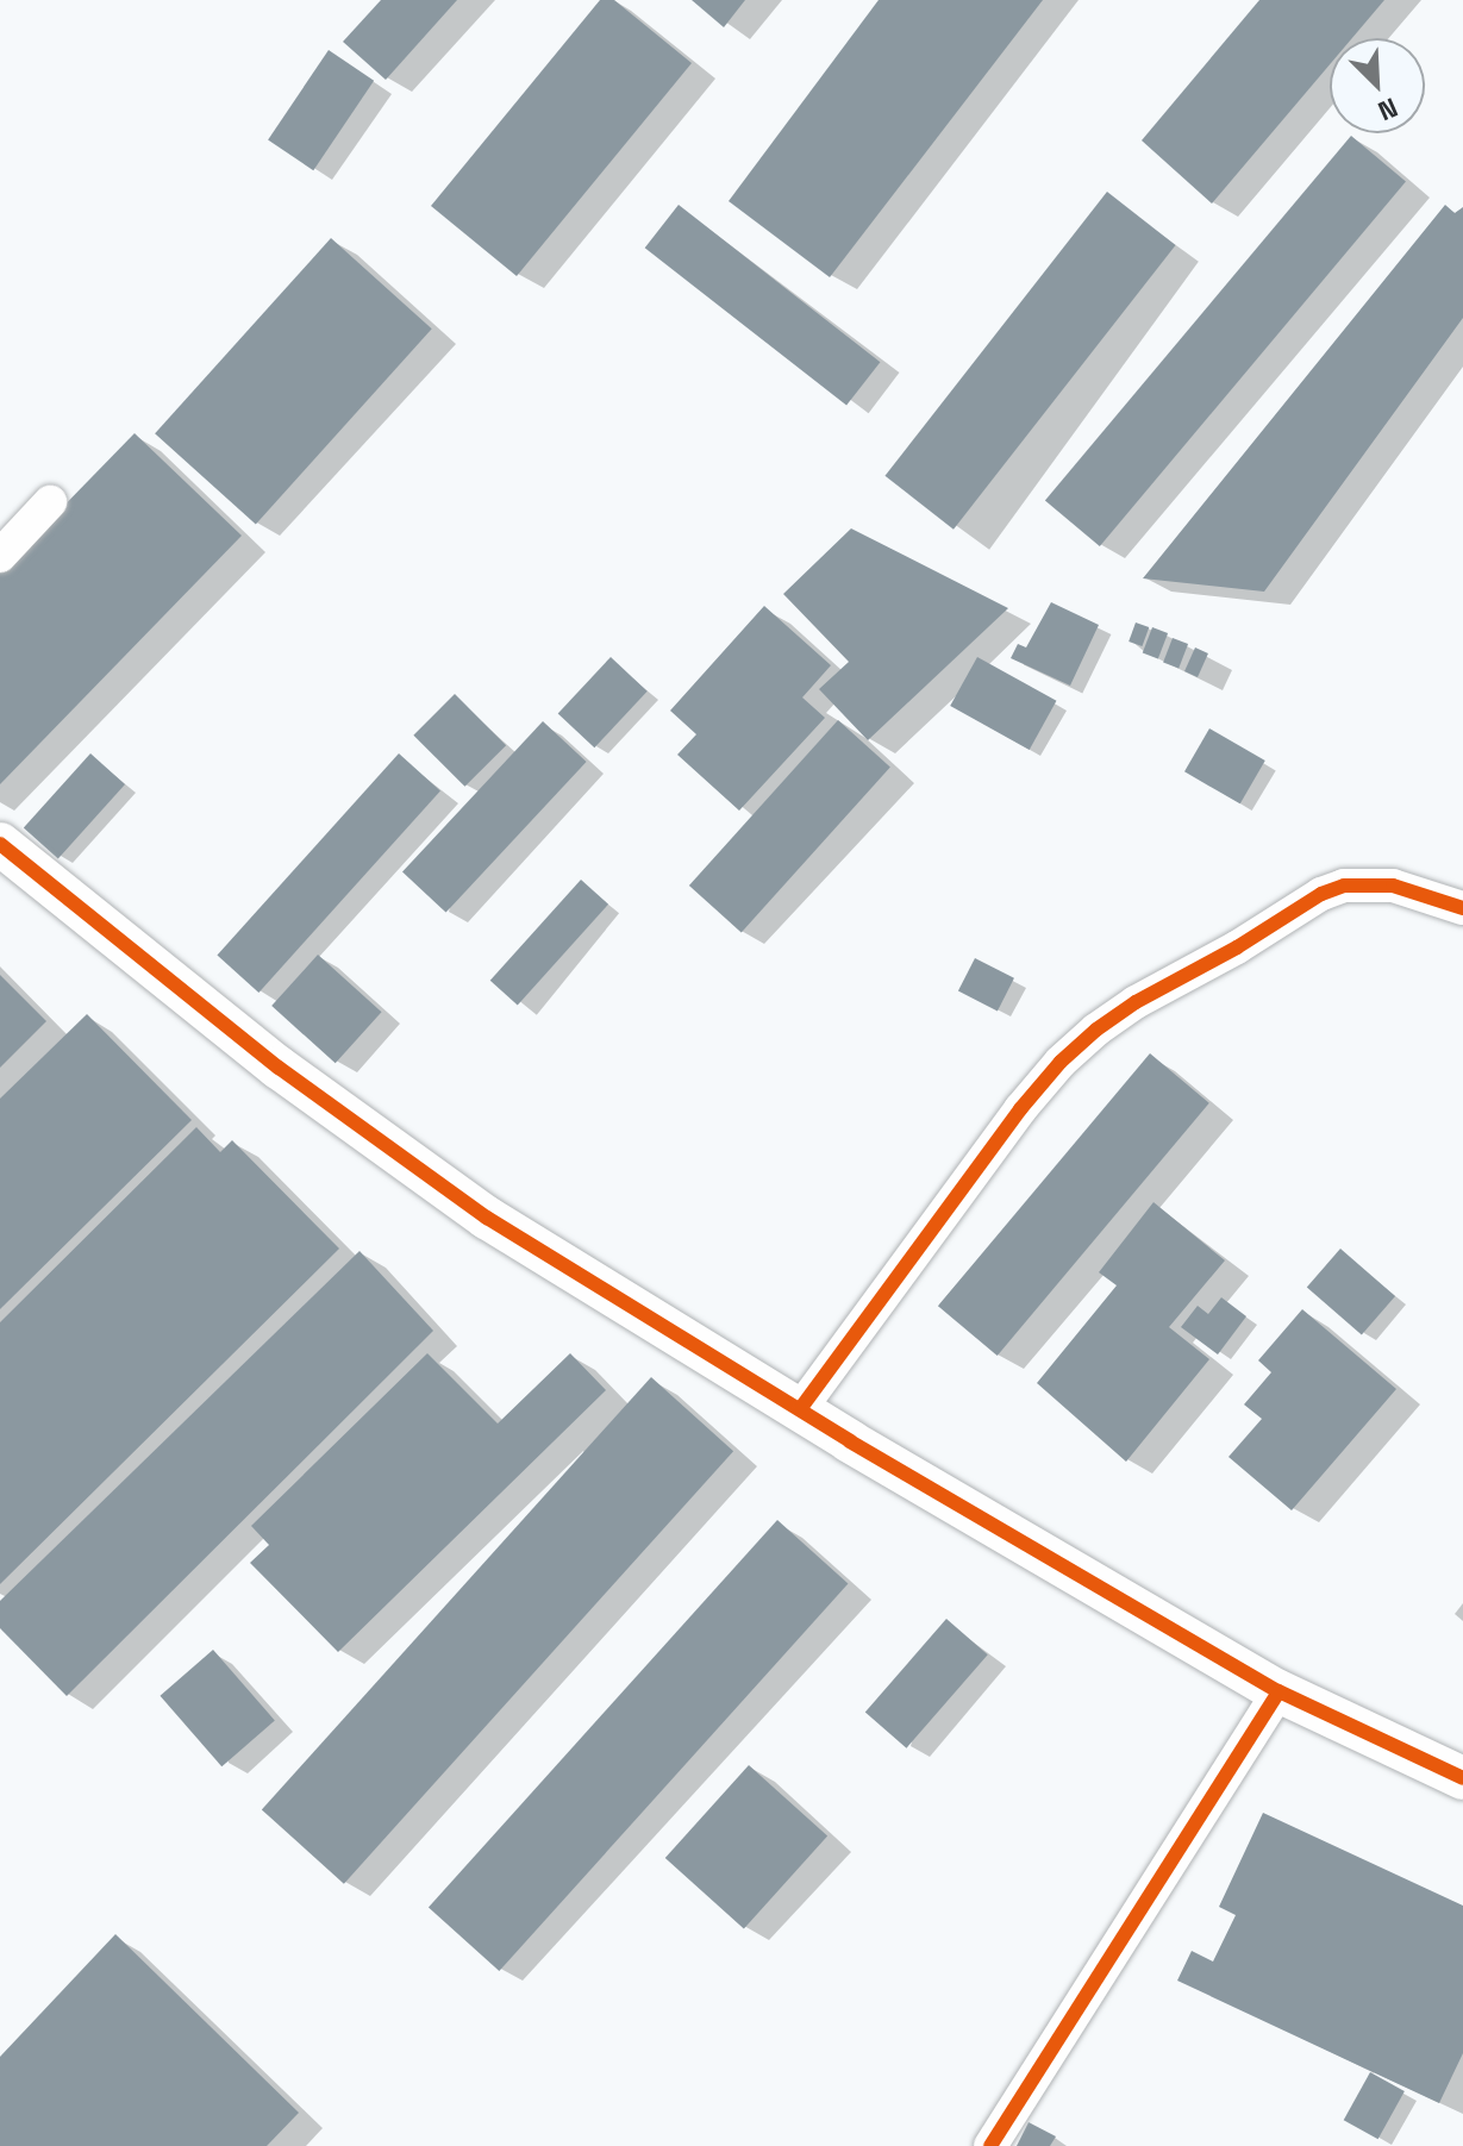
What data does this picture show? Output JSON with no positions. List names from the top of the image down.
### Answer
{
  "north": "bottom right"
}
